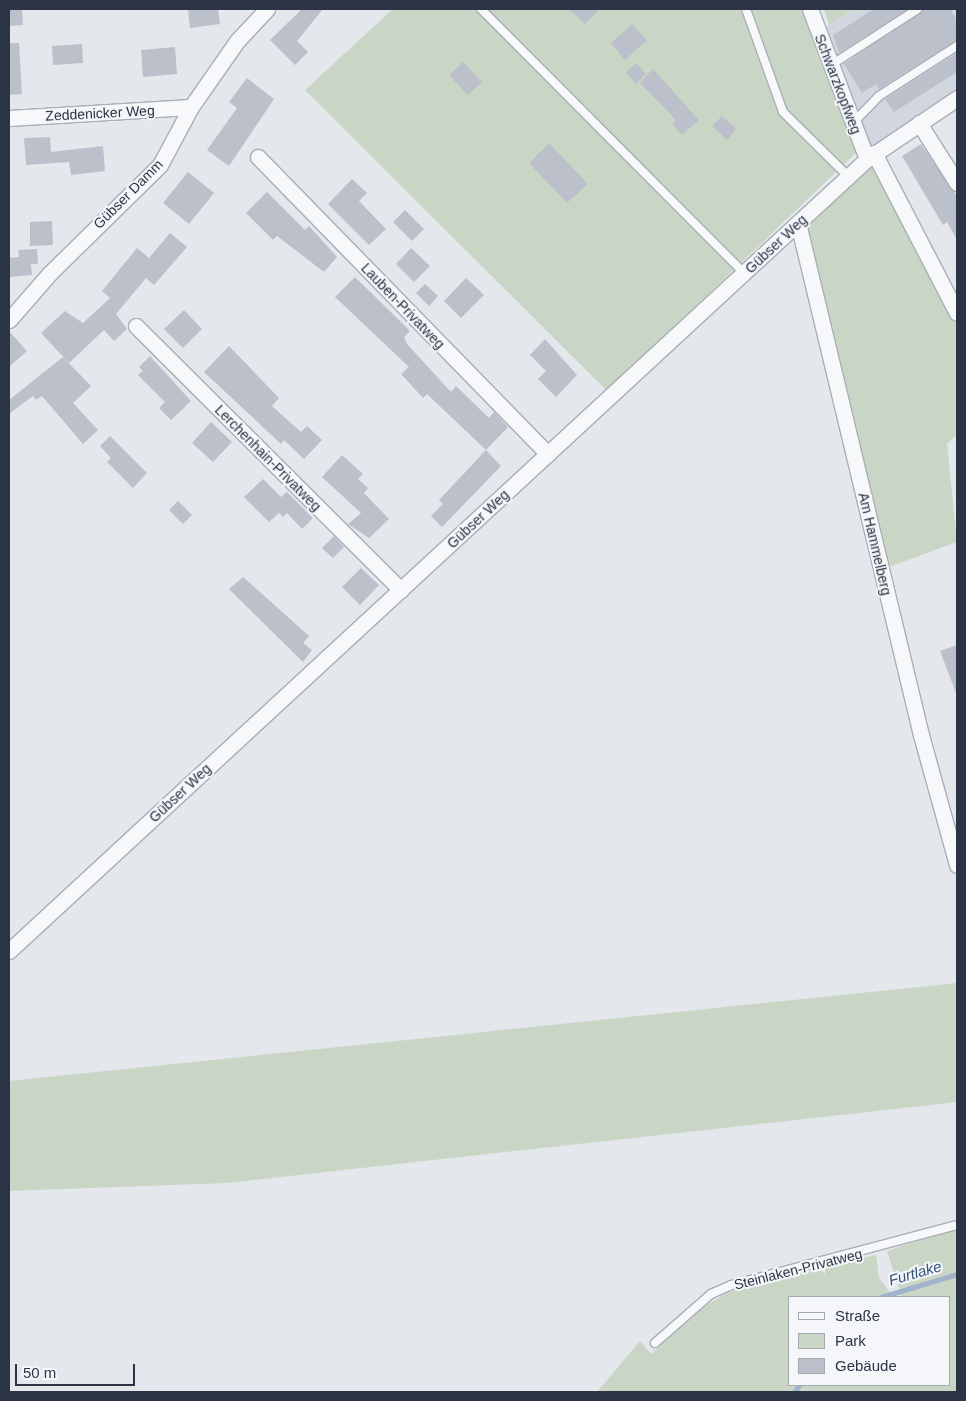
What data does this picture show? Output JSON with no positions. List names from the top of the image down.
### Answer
{
  "streets": {
    "street": [
      "Schwarzkopfweg",
      "Zeddenicker Weg",
      "Gübser Damm",
      "Gübser Weg",
      "Lauben-Privatweg",
      "Lerchenhain-Privatweg",
      "Am Hammelberg"
    ],
    "lane": ["Steinlaken-Privatweg"]
  },
  "crossings": [
    ["Schwarzkopfweg", "Gübser Weg"],
    ["Zeddenicker Weg", "Gübser Damm"],
    ["Gübser Weg", "Lauben-Privatweg"],
    ["Gübser Weg", "Lerchenhain-Privatweg"],
    ["Gübser Weg", "Am Hammelberg"]
  ],
  "water": ["Furtlake"],
  "legend": ["Straße", "Park", "Gebäude"],
  "scale_bar": "50 m"
}
